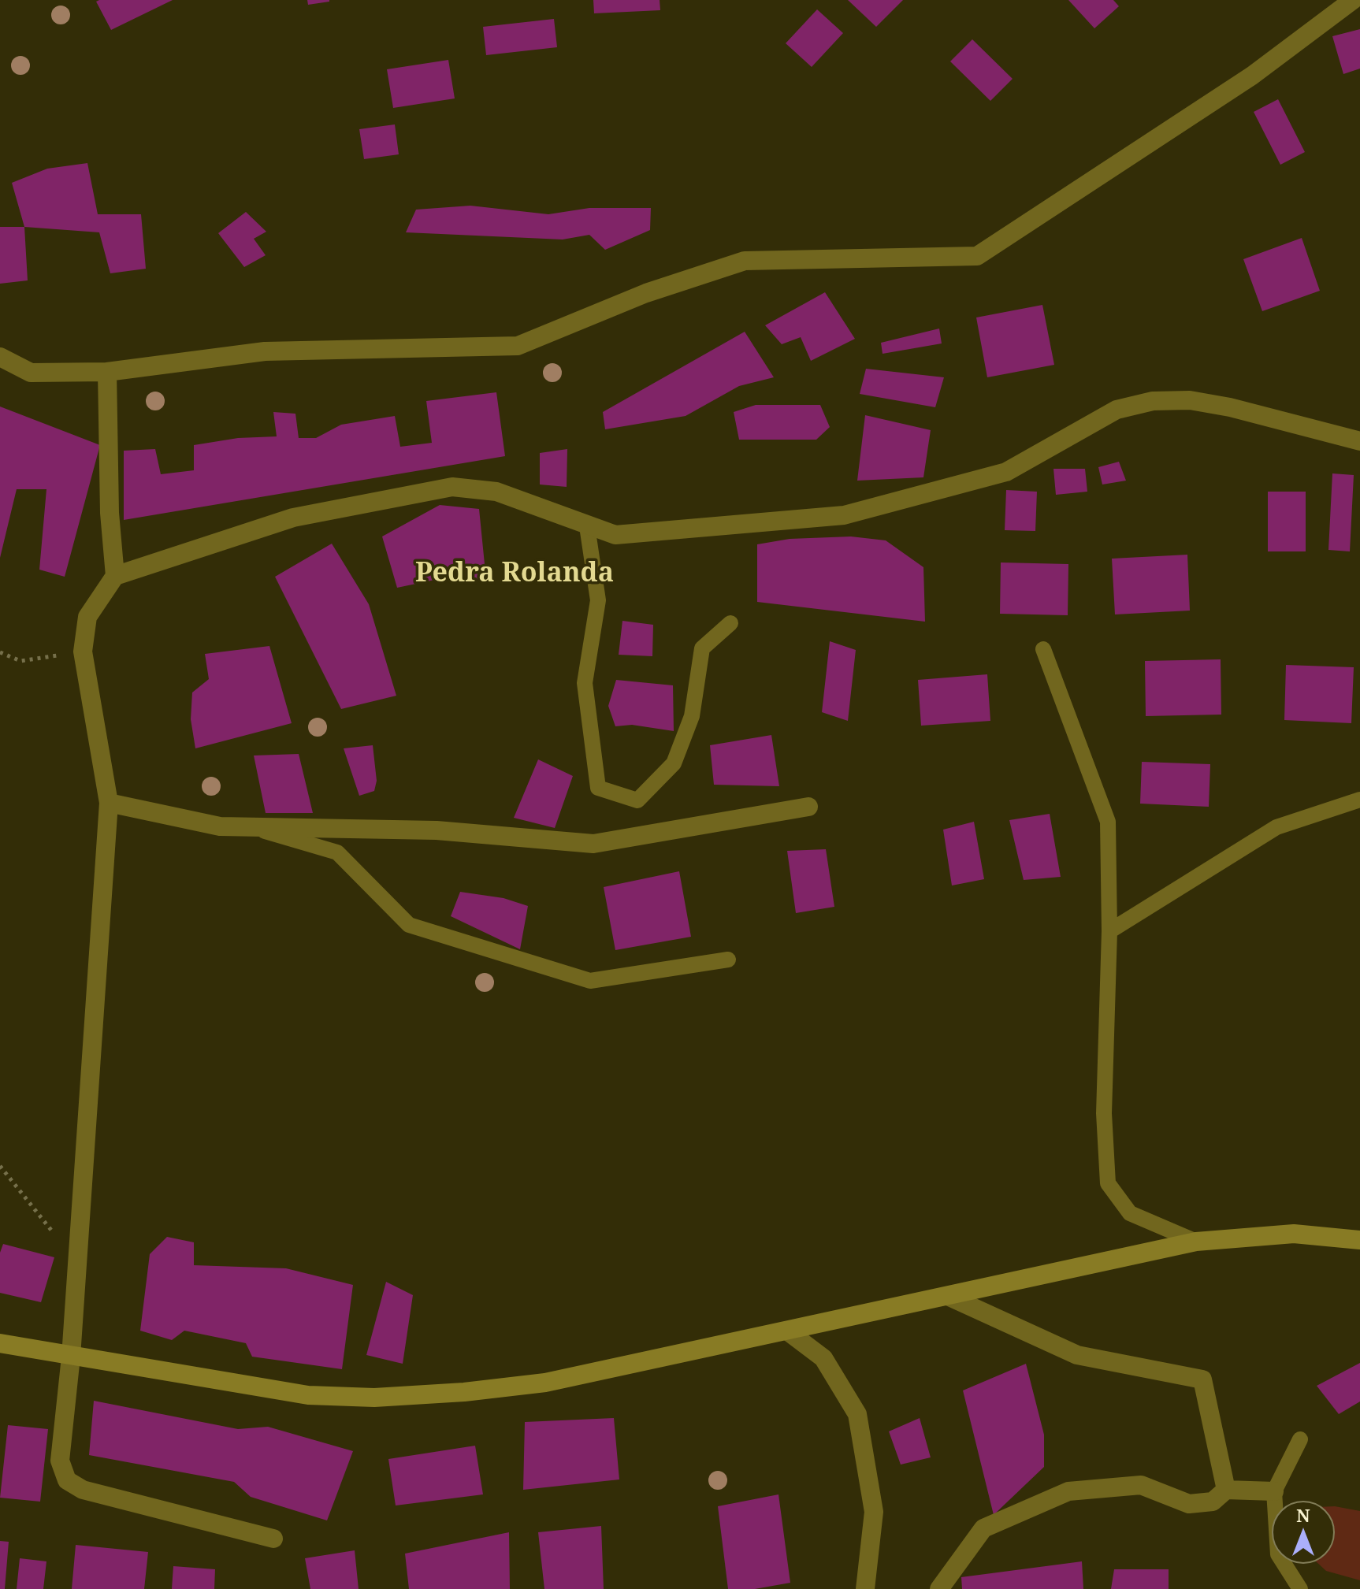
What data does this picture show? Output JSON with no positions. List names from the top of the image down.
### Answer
{
  "districts": ["Pedra Rolanda"],
  "north": "top"
}
